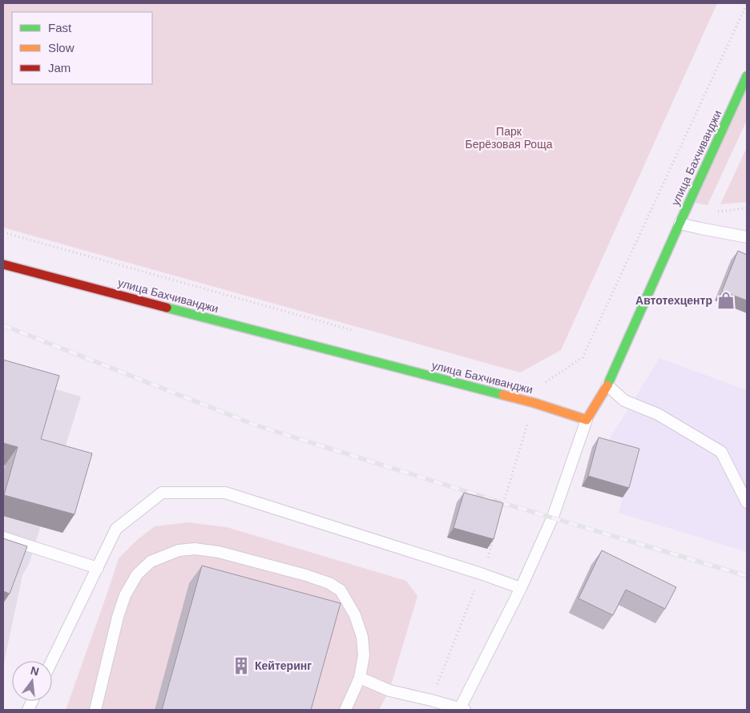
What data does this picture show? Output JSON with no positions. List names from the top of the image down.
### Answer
{
  "streets": {
    "main road": ["улица Бахчиванджи"]
  },
  "parks": ["Парк Берёзовая Роща"],
  "places": {
    "shop": ["Автотехцентр"],
    "building": ["Кейтеринг"]
  },
  "legend": ["Fast", "Slow", "Jam"],
  "north": "top"
}
